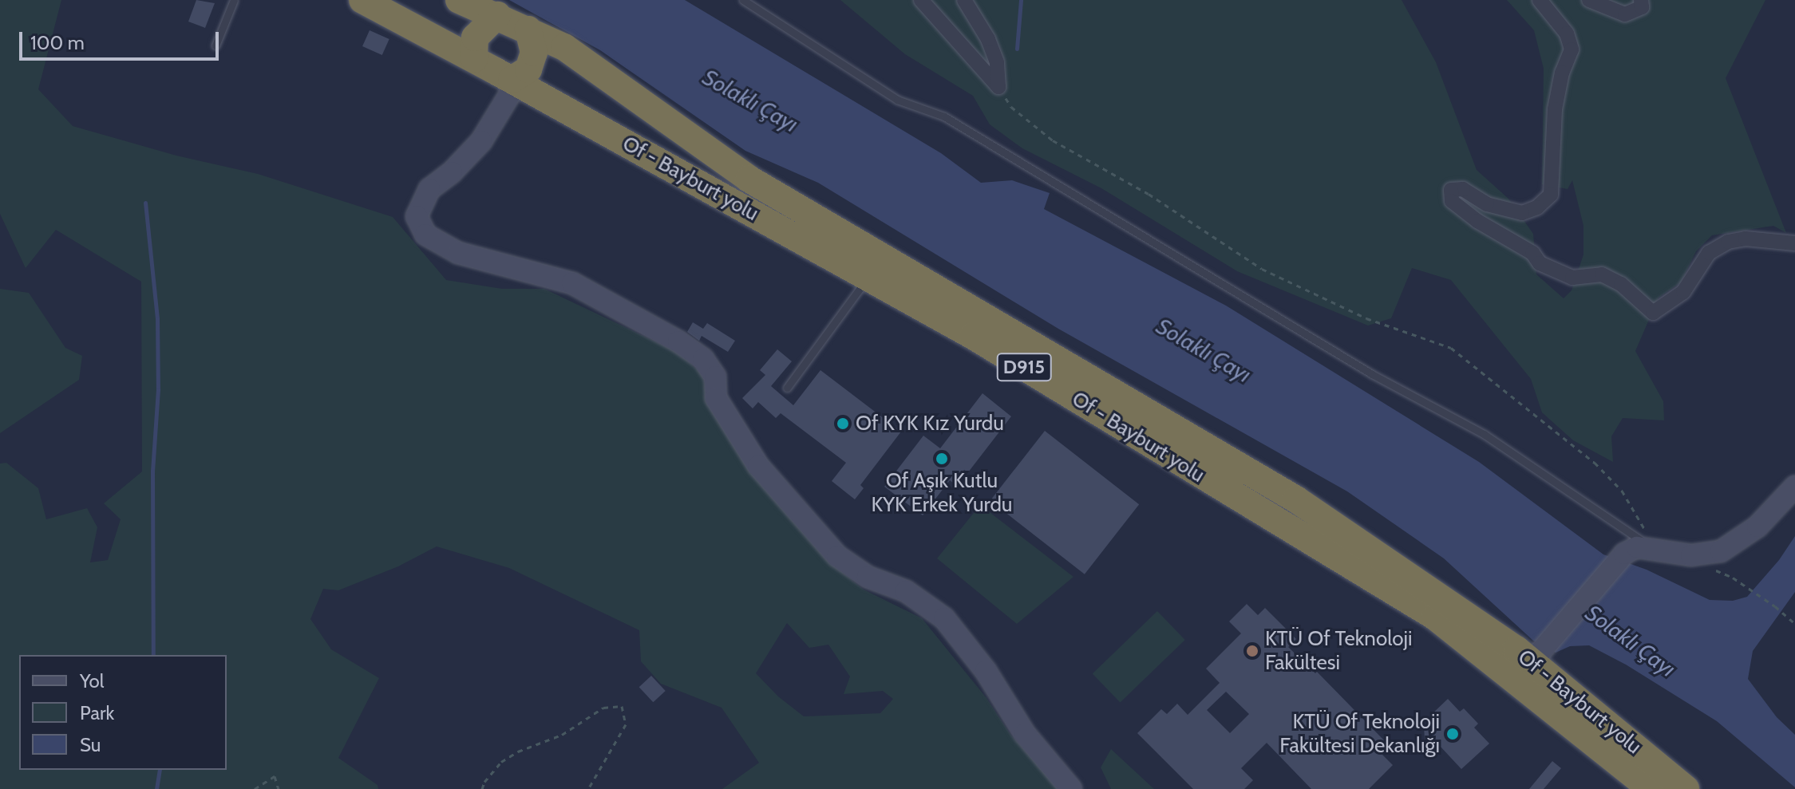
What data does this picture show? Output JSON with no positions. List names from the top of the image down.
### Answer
{
  "streets": {
    "highway": ["Of - Bayburt yolu", "D915"]
  },
  "water": ["Solaklı Çayı"],
  "places": [
    "Of KYK Kız Yurdu",
    "Of Aşık Kutlu KYK Erkek Yurdu",
    "KTÜ Of Teknoloji Fakültesi",
    "KTÜ Of Teknoloji Fakültesi Dekanlığı"
  ],
  "legend": ["Yol", "Park", "Su"],
  "scale_bar": "100 m"
}
